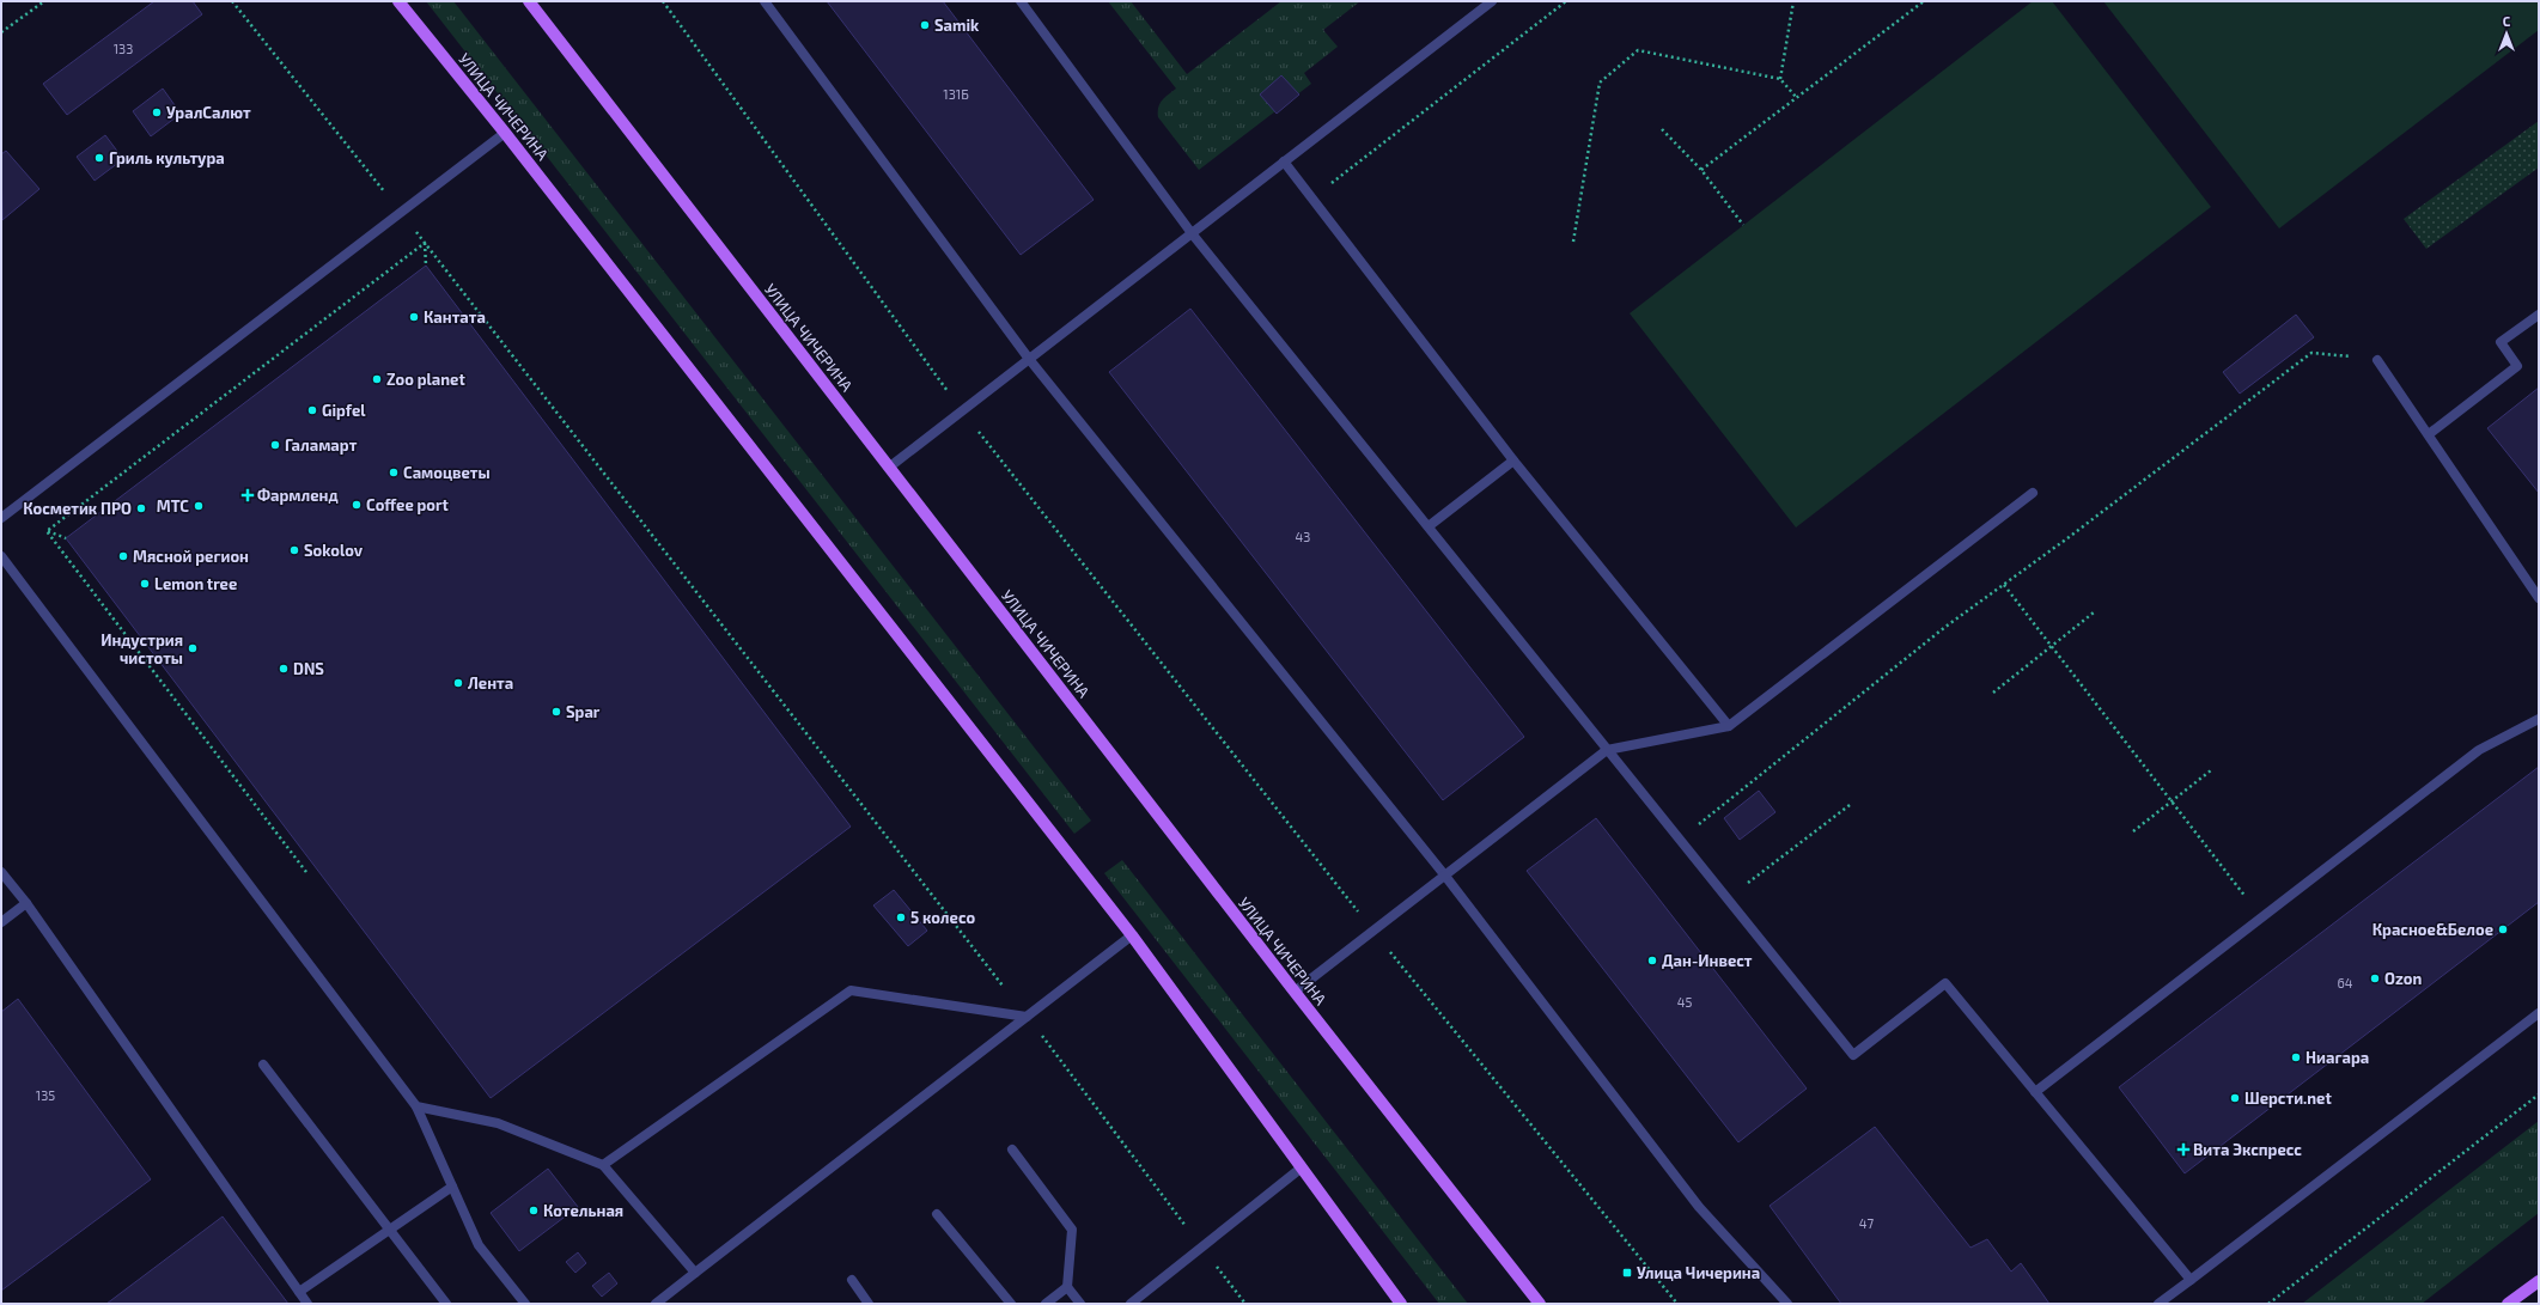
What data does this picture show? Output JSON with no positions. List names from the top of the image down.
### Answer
{
  "streets": {
    "main road": ["УЛИЦА ЧИЧЕРИНА"]
  },
  "places": {
    "other": [
      "Samik",
      "УралСалют",
      "Гриль культура",
      "Кантата",
      "Zoo planet",
      "Gipfel",
      "Галамарт",
      "Самоцветы",
      "Coffee port",
      "МТС",
      "Косметик ПРО",
      "Sokolov",
      "Мясной регион",
      "Lemon tree",
      "Индустрия чистоты",
      "DNS",
      "Лента",
      "Spar",
      "5 колесо",
      "Красное&Белое",
      "Дан-Инвест",
      "Ozon",
      "Ниагара",
      "Шерсти.net",
      "Котельная"
    ],
    "health": ["Фармленд", "Вита Экспресс"],
    "transit": ["Улица Чичерина"]
  },
  "house_numbers": [
    "133",
    "131Б",
    "43",
    "64",
    "45",
    "135",
    "47"
  ],
  "north": "top"
}
